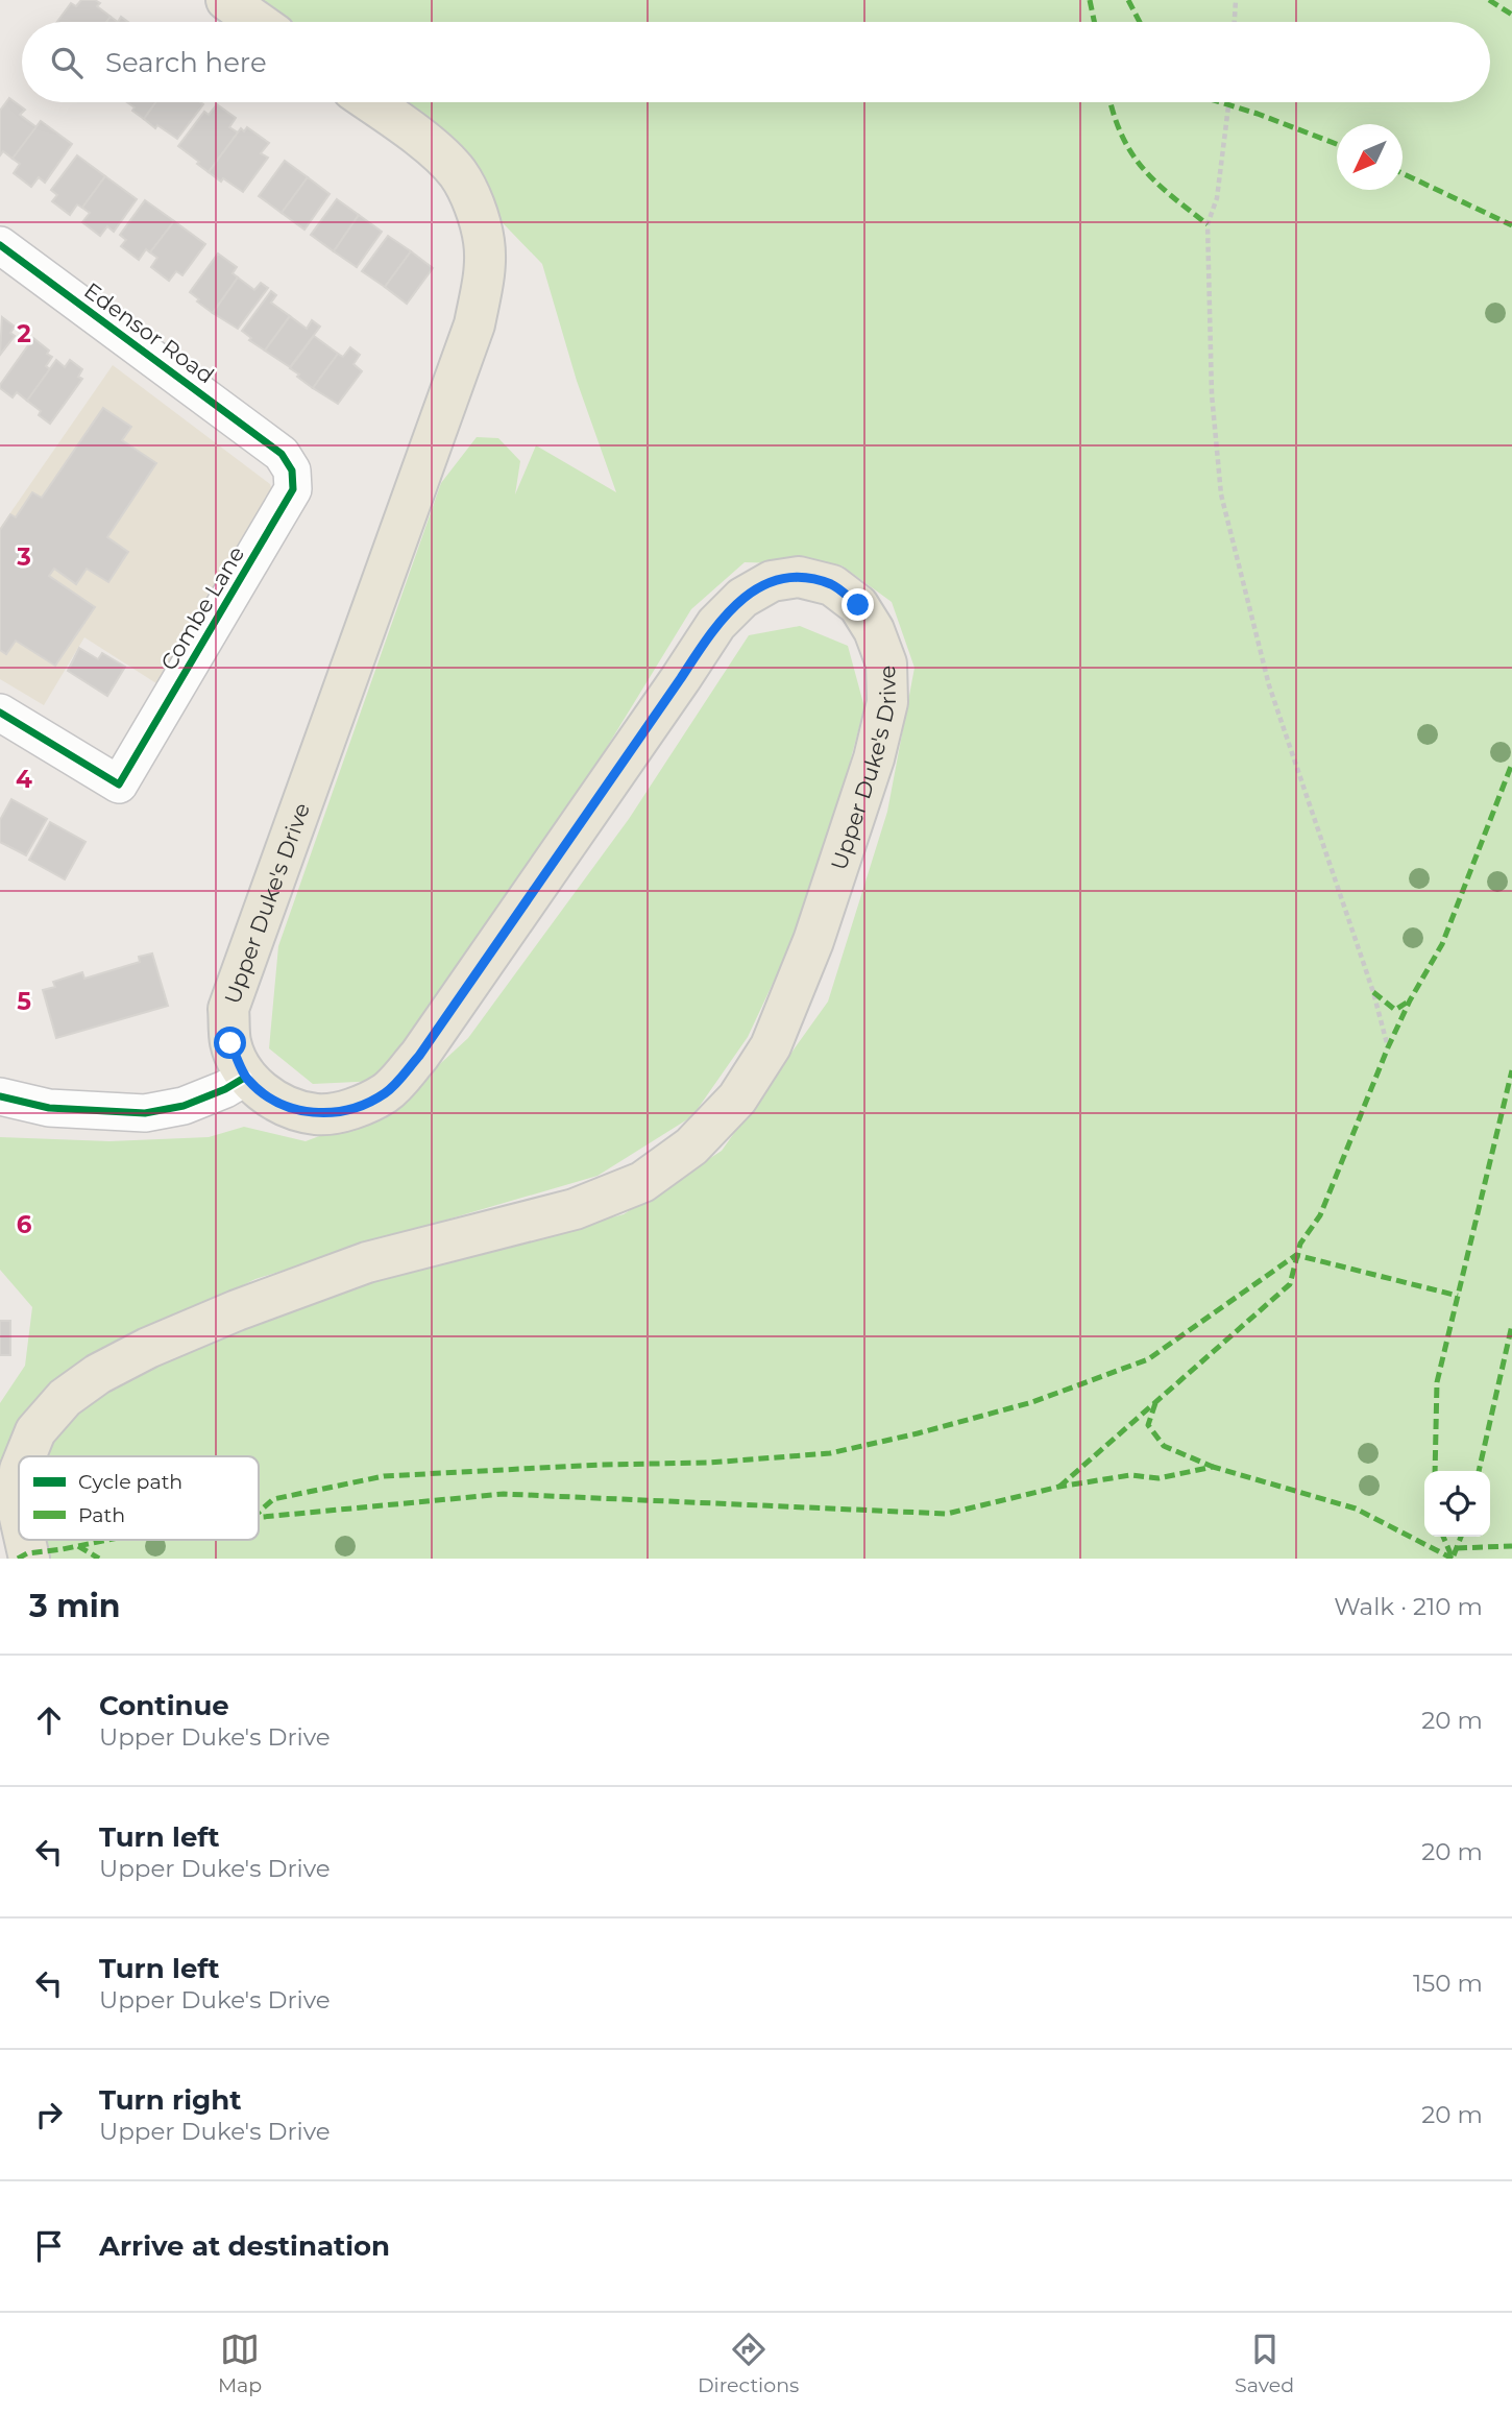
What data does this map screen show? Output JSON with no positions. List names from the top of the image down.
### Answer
{
  "streets": {
    "main road": ["Upper Duke's Drive"],
    "street": ["Edensor Road", "Combe Lane"]
  },
  "crossings": [
    ["Edensor Road", "Combe Lane"]
  ],
  "legend": ["Cycle path", "Path"],
  "north": "bottom left",
  "page": {
    "search": "Search here",
    "heading": ["3 min", "Walk · 210 m"],
    "list": [
      ["Continue", "Upper Duke's Drive", "20 m"],
      ["Turn left", "Upper Duke's Drive", "20 m"],
      ["Turn left", "Upper Duke's Drive", "150 m"],
      ["Turn right", "Upper Duke's Drive", "20 m"],
      "Arrive at destination"
    ],
    "nav": ["Map", "Directions", "Saved"]
  },
  "grid": {
    "rows": [
      "2",
      "3",
      "4",
      "5",
      "6"
    ]
  }
}
